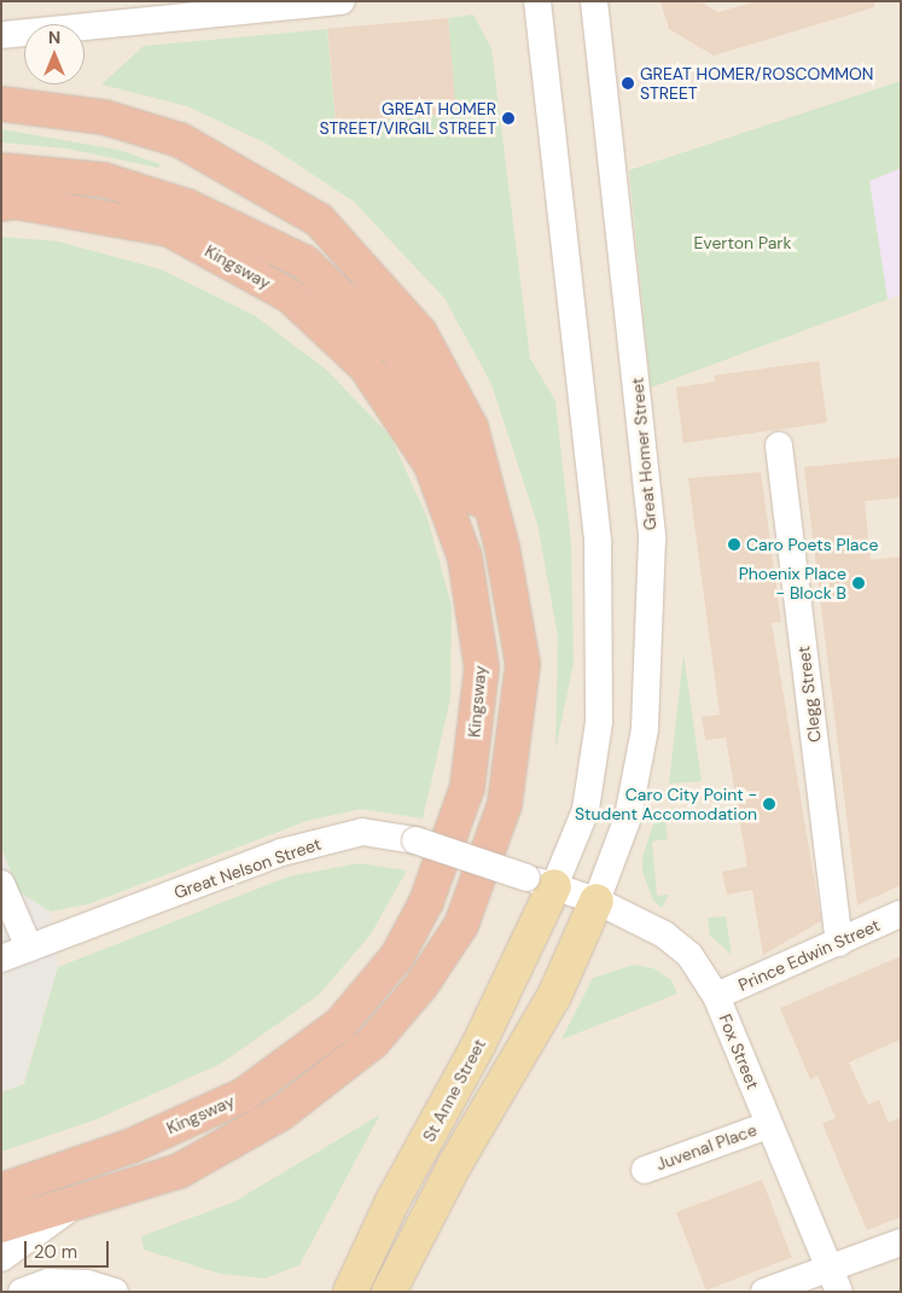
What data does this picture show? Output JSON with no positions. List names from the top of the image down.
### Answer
{
  "streets": {
    "highway": ["Kingsway"],
    "main road": ["St Anne Street"],
    "street": [
      "Great Homer Street",
      "Clegg Street",
      "Great Nelson Street",
      "Prince Edwin Street",
      "Fox Street",
      "Juvenal Place"
    ]
  },
  "crossings": [
    ["Great Homer Street", "Fox Street"],
    ["Clegg Street", "Prince Edwin Street"],
    ["Great Nelson Street", "Fox Street"],
    ["Great Nelson Street", "St Anne Street"],
    ["Prince Edwin Street", "Fox Street"],
    ["Fox Street", "St Anne Street"],
    ["Fox Street", "Juvenal Place"]
  ],
  "parks": ["Everton Park"],
  "places": [
    "GREAT HOMER/ROSCOMMON STREET",
    "GREAT HOMER STREET/VIRGIL STREET",
    "Caro Poets Place",
    "Phoenix Place - Block B",
    "Caro City Point - Student Accomodation"
  ],
  "scale_bar": "20 m",
  "north": "top"
}
